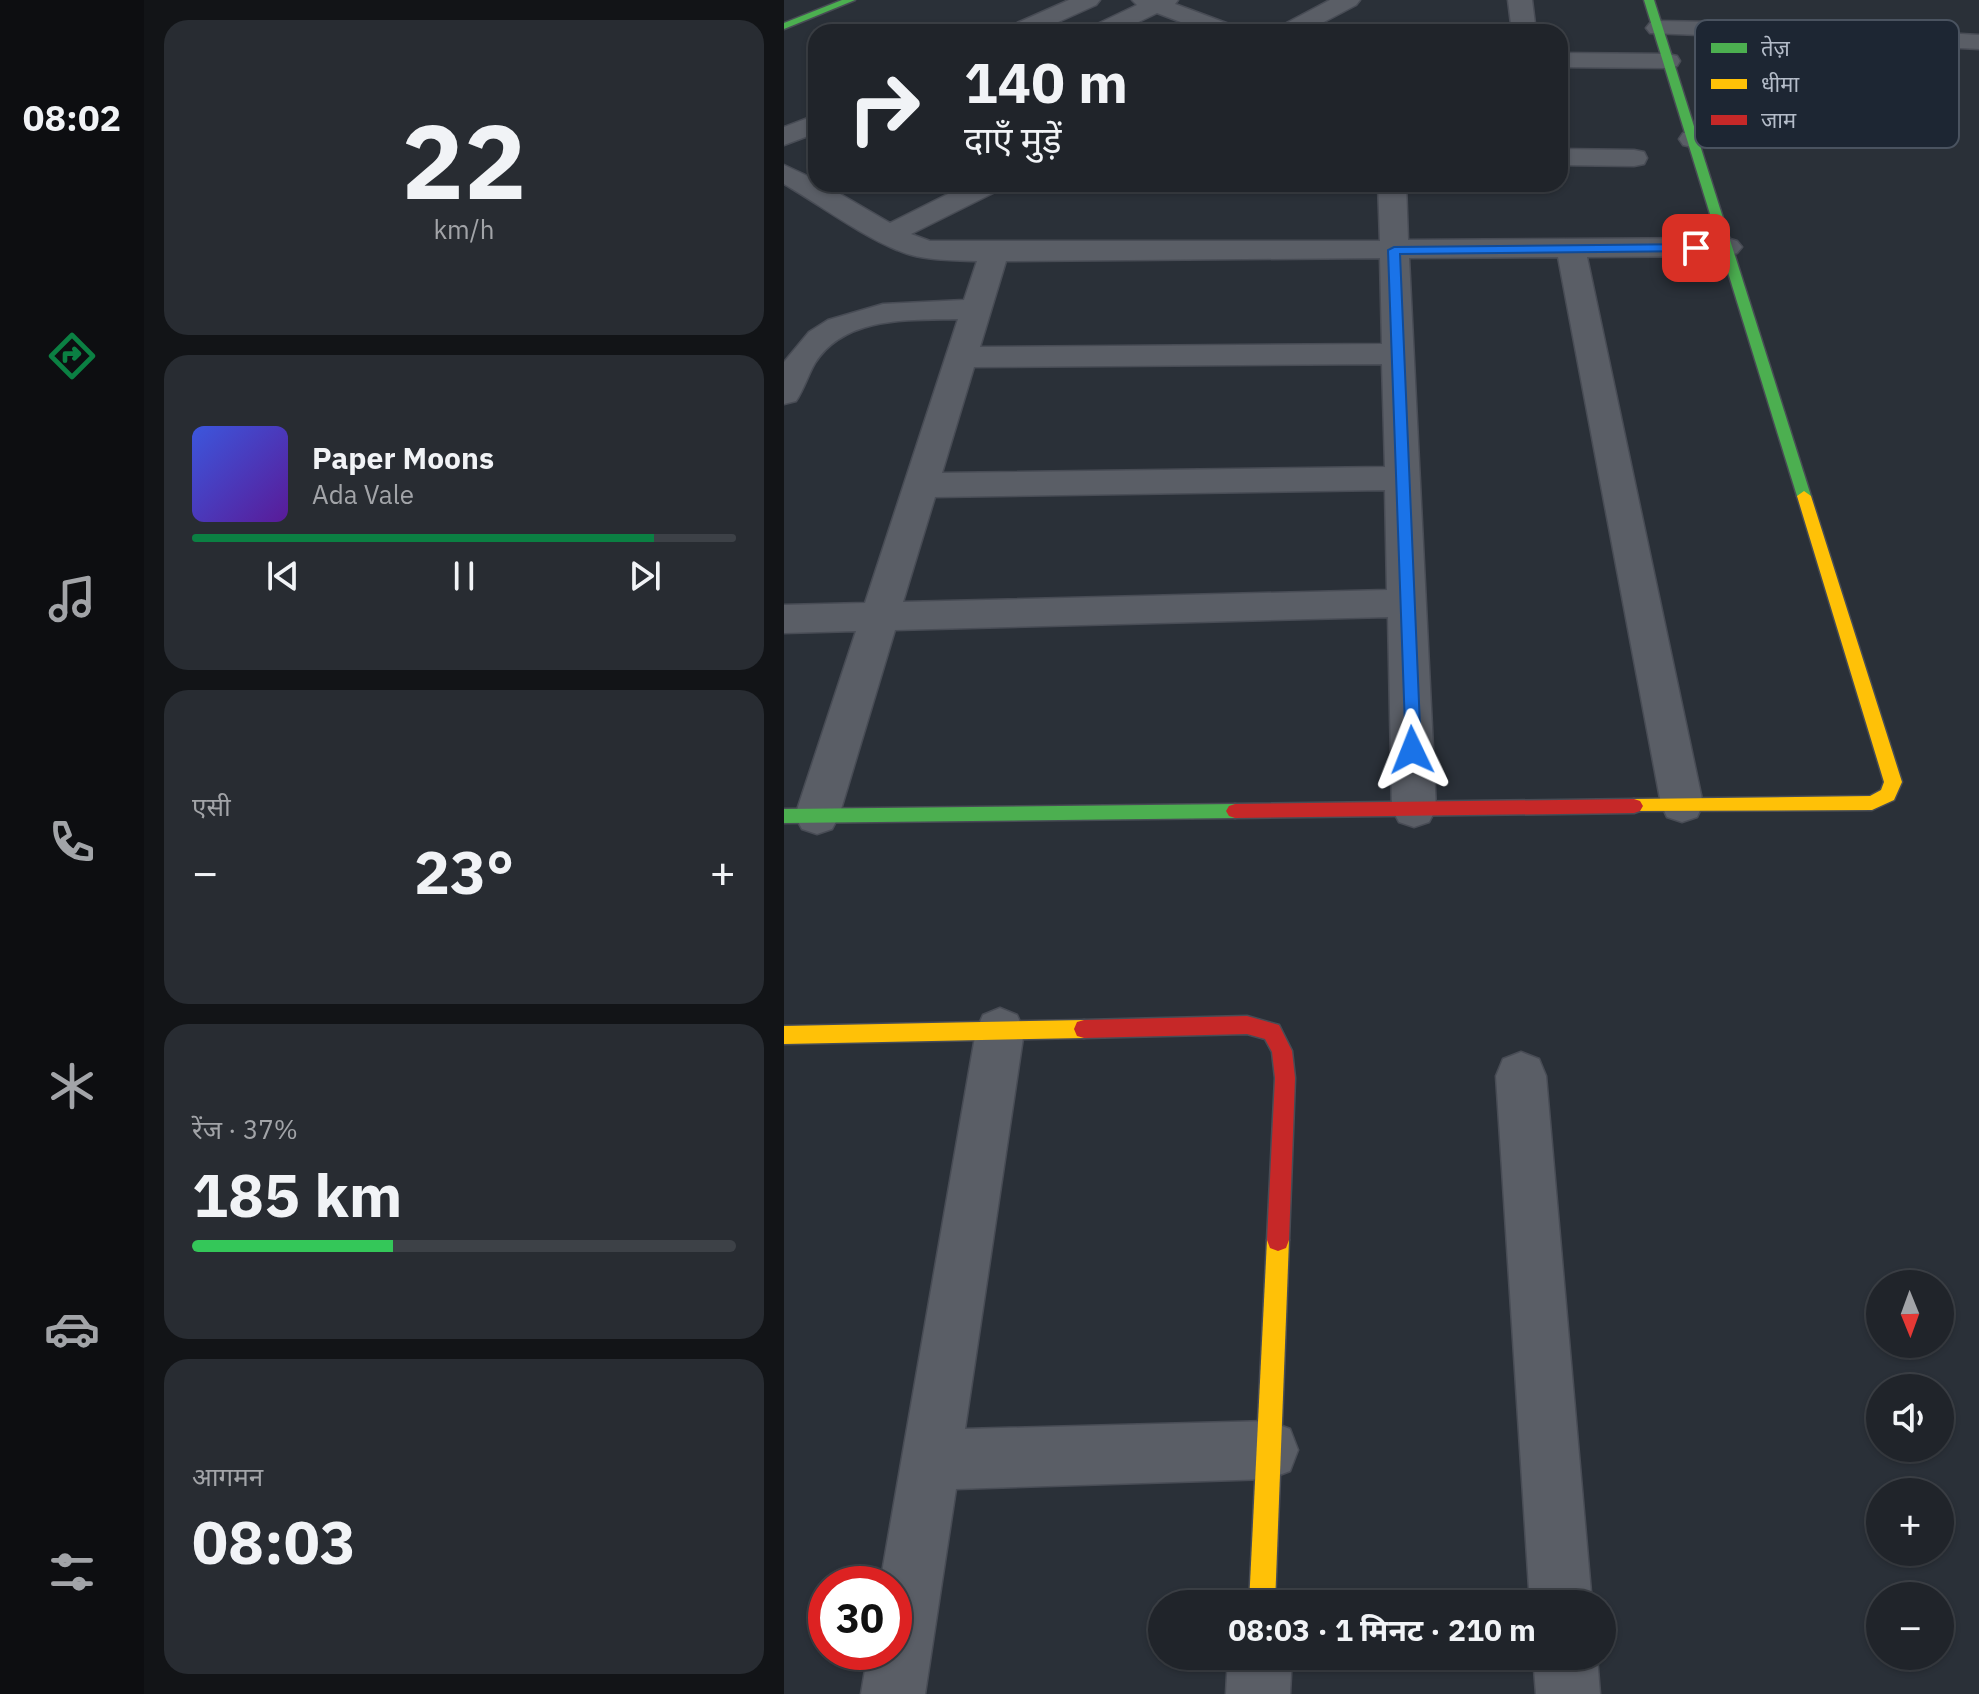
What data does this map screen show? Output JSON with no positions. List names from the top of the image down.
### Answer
{
  "legend": ["तेज़", "धीमा", "जाम"],
  "north": "bottom",
  "page": {
    "tabs": "08:02",
    "tile": [
      ["22", "km/h"],
      "एसी",
      ["रेंज · 37%", "185 km"],
      ["आगमन", "08:03"]
    ],
    "turn": ["140 m", "दाएँ मुड़ें"],
    "song": ["Paper Moons", "Ada Vale"],
    "heat": ["−", "23°", "+"],
    "map_buttons": ["+", "−"],
    "limit": "30",
    "trip": "08:03 · 1 मिनट · 210 m"
  }
}
